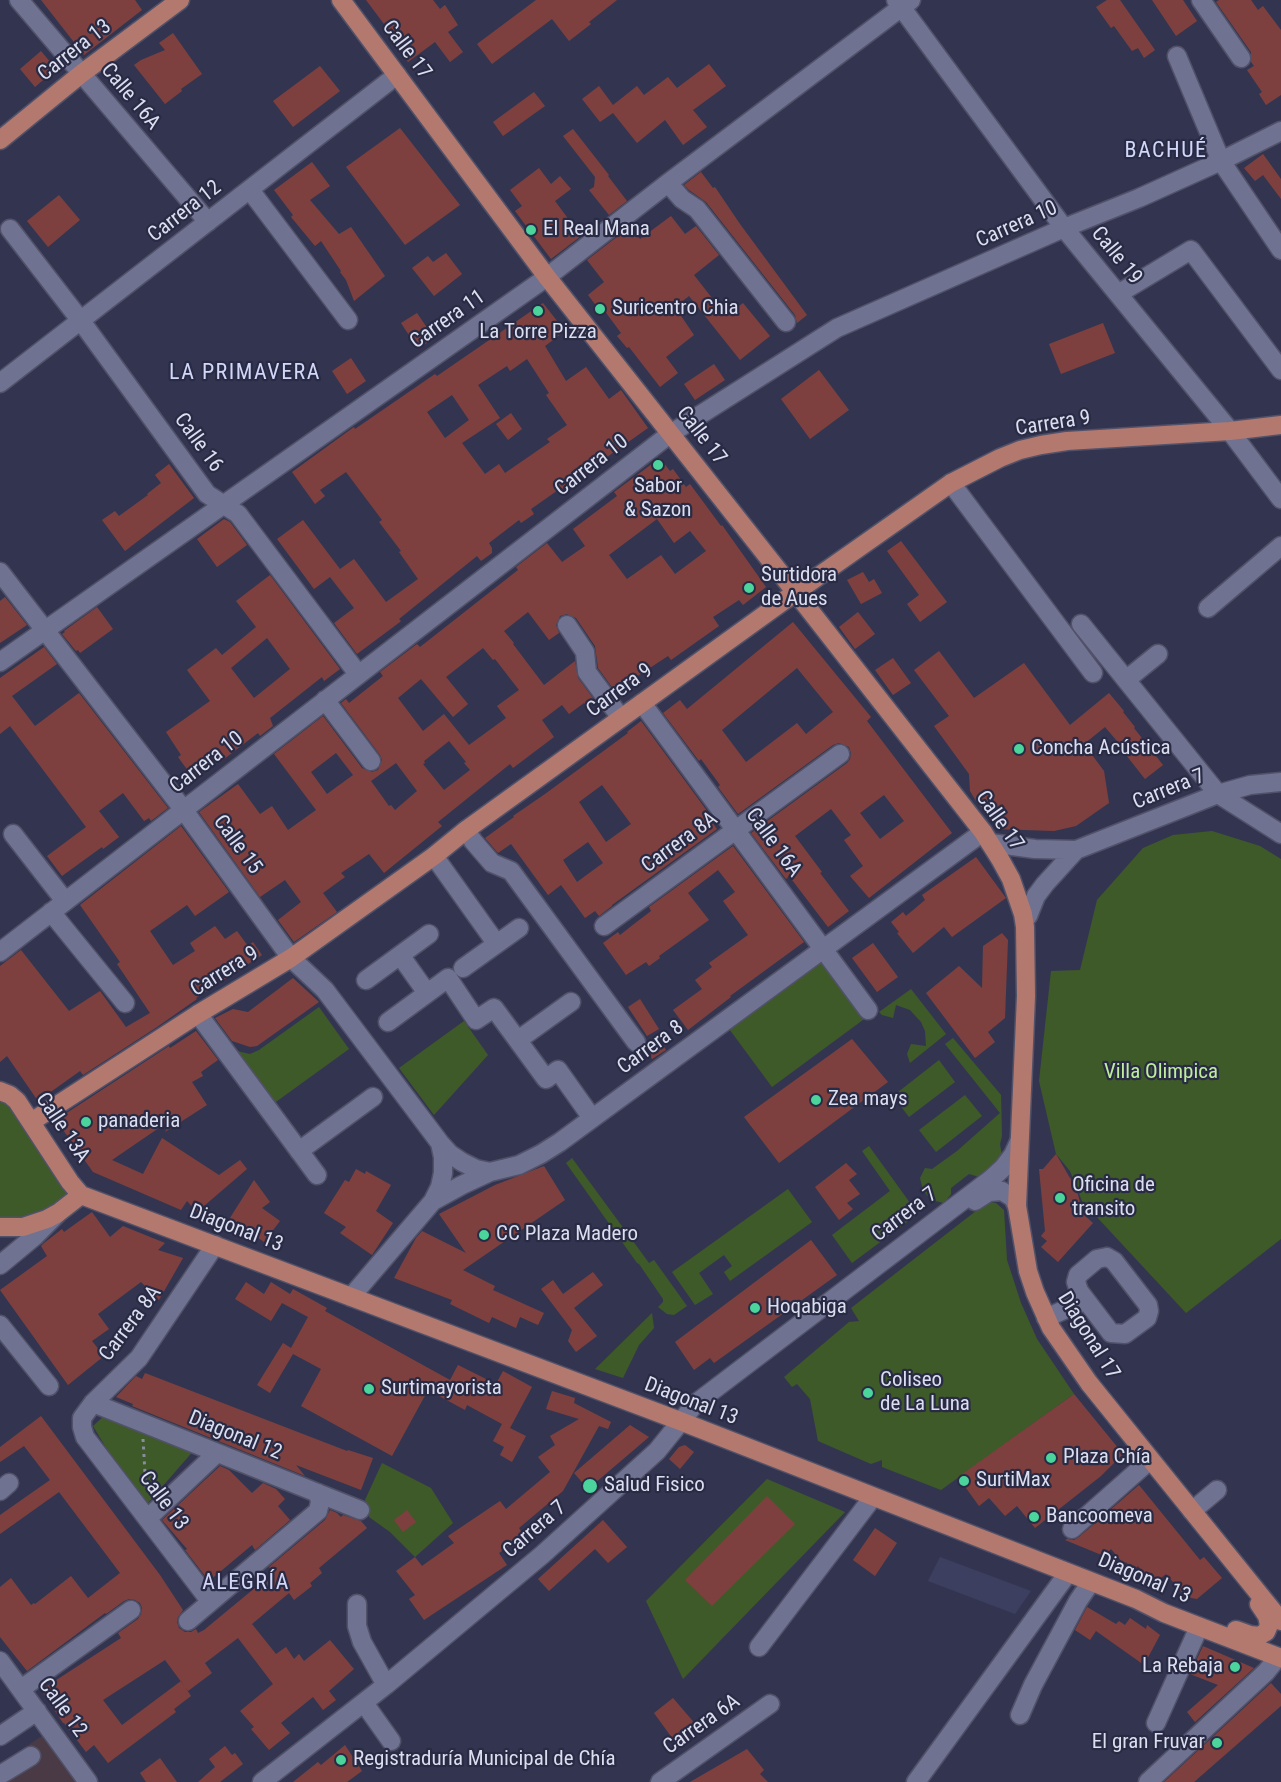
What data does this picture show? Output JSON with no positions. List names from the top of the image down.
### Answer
{
  "streets": {
    "main road": [
      "Calle 17",
      "Carrera 13",
      "Carrera 9",
      "Calle 13A",
      "Diagonal 13",
      "Diagonal 17"
    ],
    "street": [
      "Calle 16A",
      "Carrera 12",
      "Carrera 10",
      "Calle 19",
      "Carrera 11",
      "Calle 16",
      "Carrera 7",
      "Carrera 8A",
      "Calle 15",
      "Carrera 8",
      "Diagonal 12",
      "Calle 13",
      "Calle 12",
      "Carrera 6A"
    ]
  },
  "crossings": [
    ["Calle 17", "Carrera 12"],
    ["Calle 17", "Carrera 10"],
    ["Calle 17", "Carrera 11"],
    ["Calle 17", "Carrera 9"],
    ["Calle 17", "Carrera 7"],
    ["Calle 17", "Carrera 8"],
    ["Calle 17", "Diagonal 17"],
    ["Carrera 13", "Calle 16A"],
    ["Calle 16A", "Carrera 12"],
    ["Calle 16A", "Carrera 9"],
    ["Calle 16A", "Carrera 8A"],
    ["Calle 16A", "Carrera 8"],
    ["Carrera 12", "Calle 16"],
    ["Carrera 10", "Calle 19"],
    ["Carrera 10", "Calle 16"],
    ["Carrera 10", "Calle 15"],
    ["Calle 19", "Carrera 11"],
    ["Calle 19", "Carrera 9"],
    ["Carrera 11", "Calle 16"],
    ["Carrera 11", "Calle 15"],
    ["Carrera 9", "Calle 15"],
    ["Carrera 9", "Calle 13A"],
    ["Carrera 7", "Carrera 8"],
    ["Carrera 7", "Diagonal 13"],
    ["Carrera 7", "Diagonal 17"],
    ["Carrera 8A", "Diagonal 13"],
    ["Carrera 8A", "Diagonal 12"],
    ["Carrera 8A", "Calle 13"],
    ["Calle 15", "Carrera 8"],
    ["Carrera 8", "Diagonal 13"],
    ["Calle 13A", "Diagonal 13"]
  ],
  "districts": ["BACHUÉ", "LA PRIMAVERA", "ALEGRÍA"],
  "parks": ["Villa Olimpica"],
  "places": [
    "El Real Mana",
    "Suricentro Chia",
    "La Torre Pizza",
    "Sabor & Sazon",
    "Surtidora de Aues",
    "Concha Acústica",
    "Zea mays",
    "panaderia",
    "Oficina de transito",
    "CC Plaza Madero",
    "Hoqabiga",
    "Surtimayorista",
    "Coliseo de La Luna",
    "Plaza Chía",
    "SurtiMax",
    "Salud Fisico",
    "Bancoomeva",
    "La Rebaja",
    "El gran Fruvar",
    "Registraduría Municipal de Chía"
  ]
}
